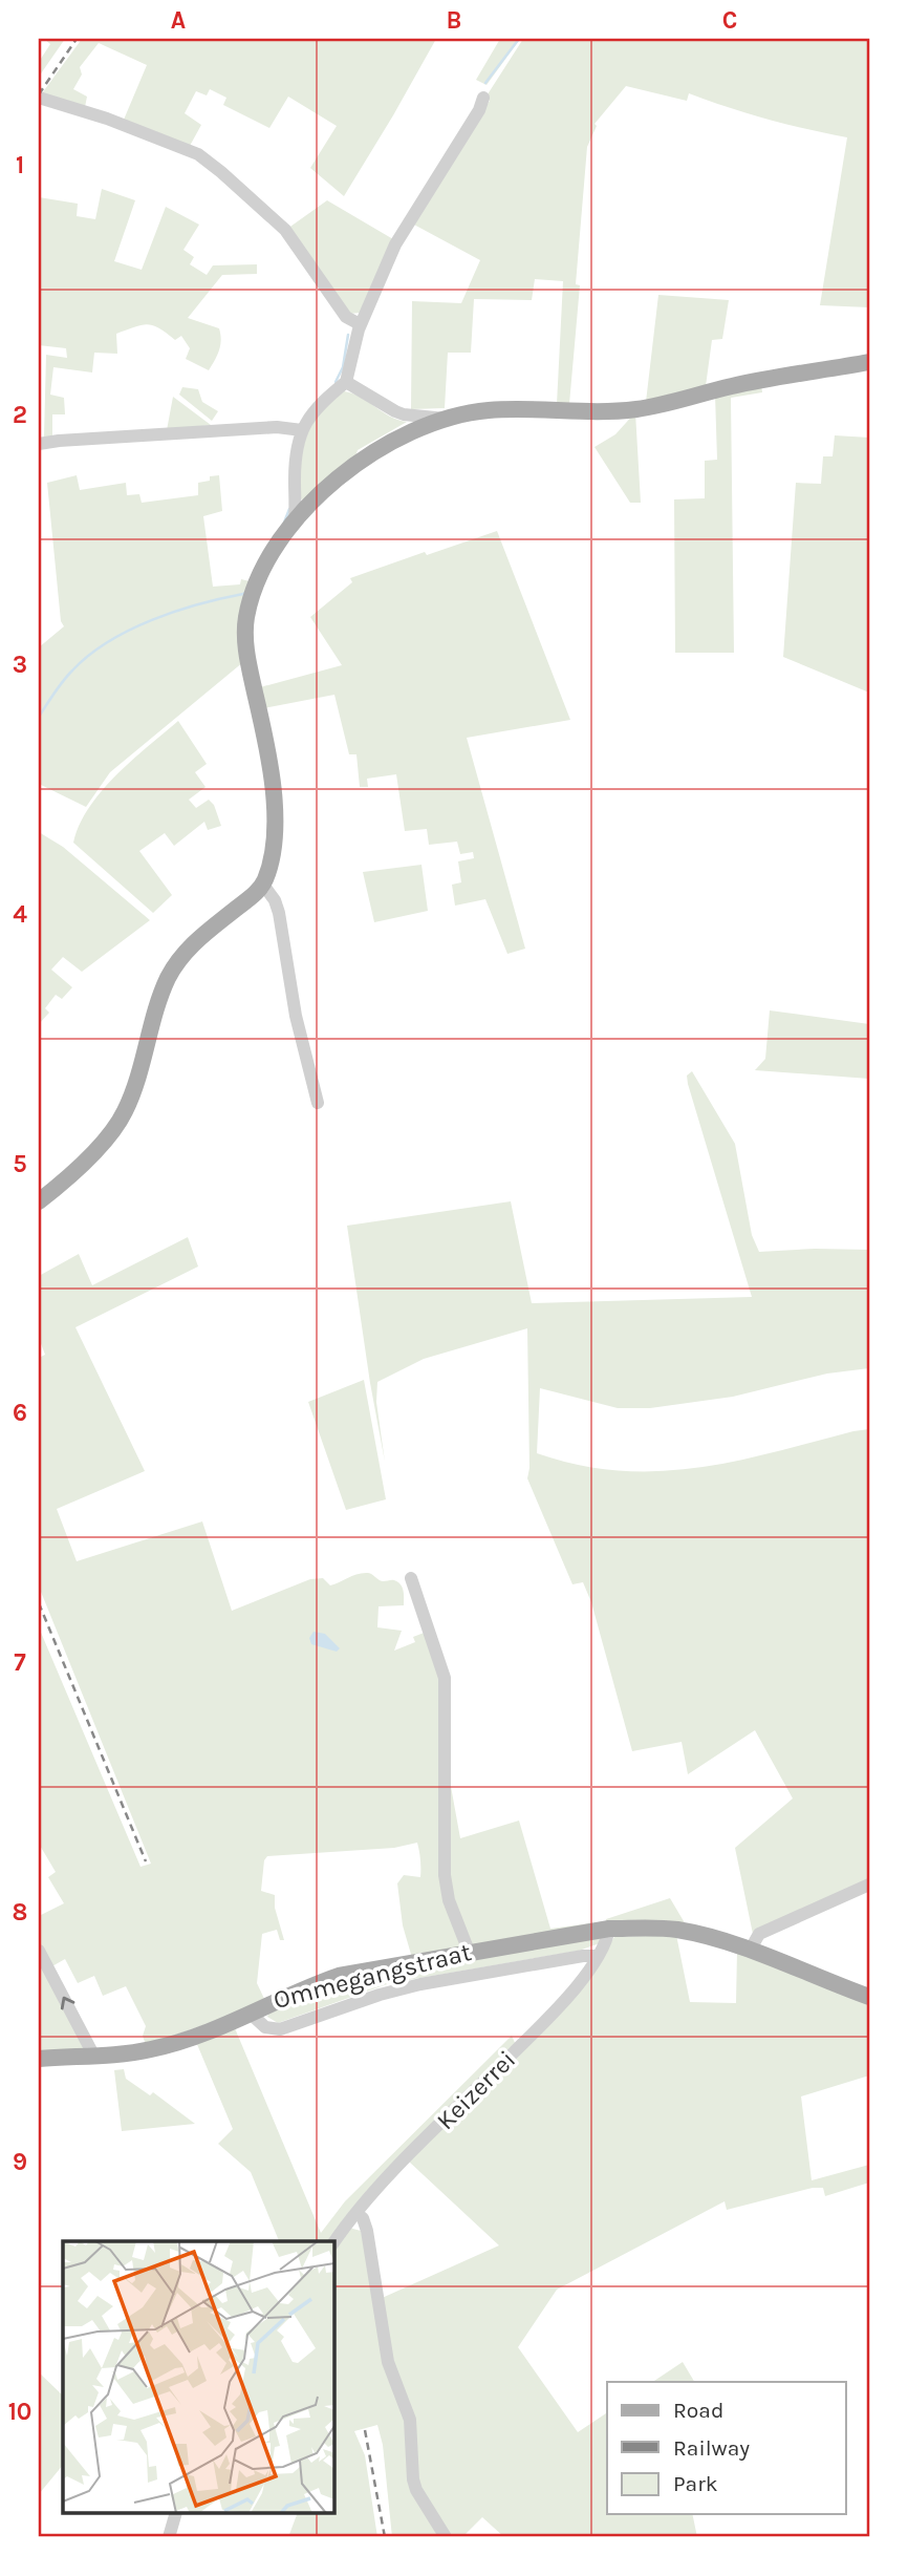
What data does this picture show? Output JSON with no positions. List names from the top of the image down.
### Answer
{
  "streets": {
    "street": ["Ommegangstraat", "Keizerrei"]
  },
  "crossings": [
    ["Ommegangstraat", "Keizerrei"]
  ],
  "legend": ["Road", "Railway", "Park"],
  "grid": {
    "columns": ["A", "B", "C"],
    "rows": [
      "1",
      "2",
      "3",
      "4",
      "5",
      "6",
      "7",
      "8",
      "9",
      "10"
    ]
  }
}
